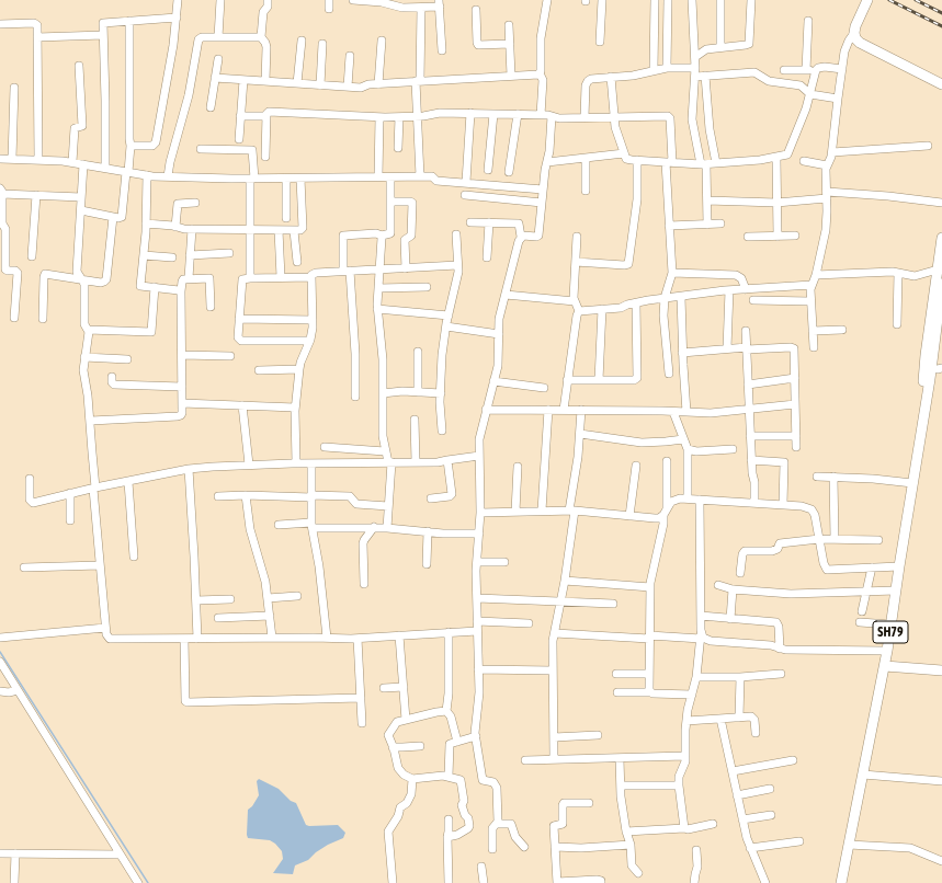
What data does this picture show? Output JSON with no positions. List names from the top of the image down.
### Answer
{
  "streets": {
    "main road": ["SH79"]
  }
}
